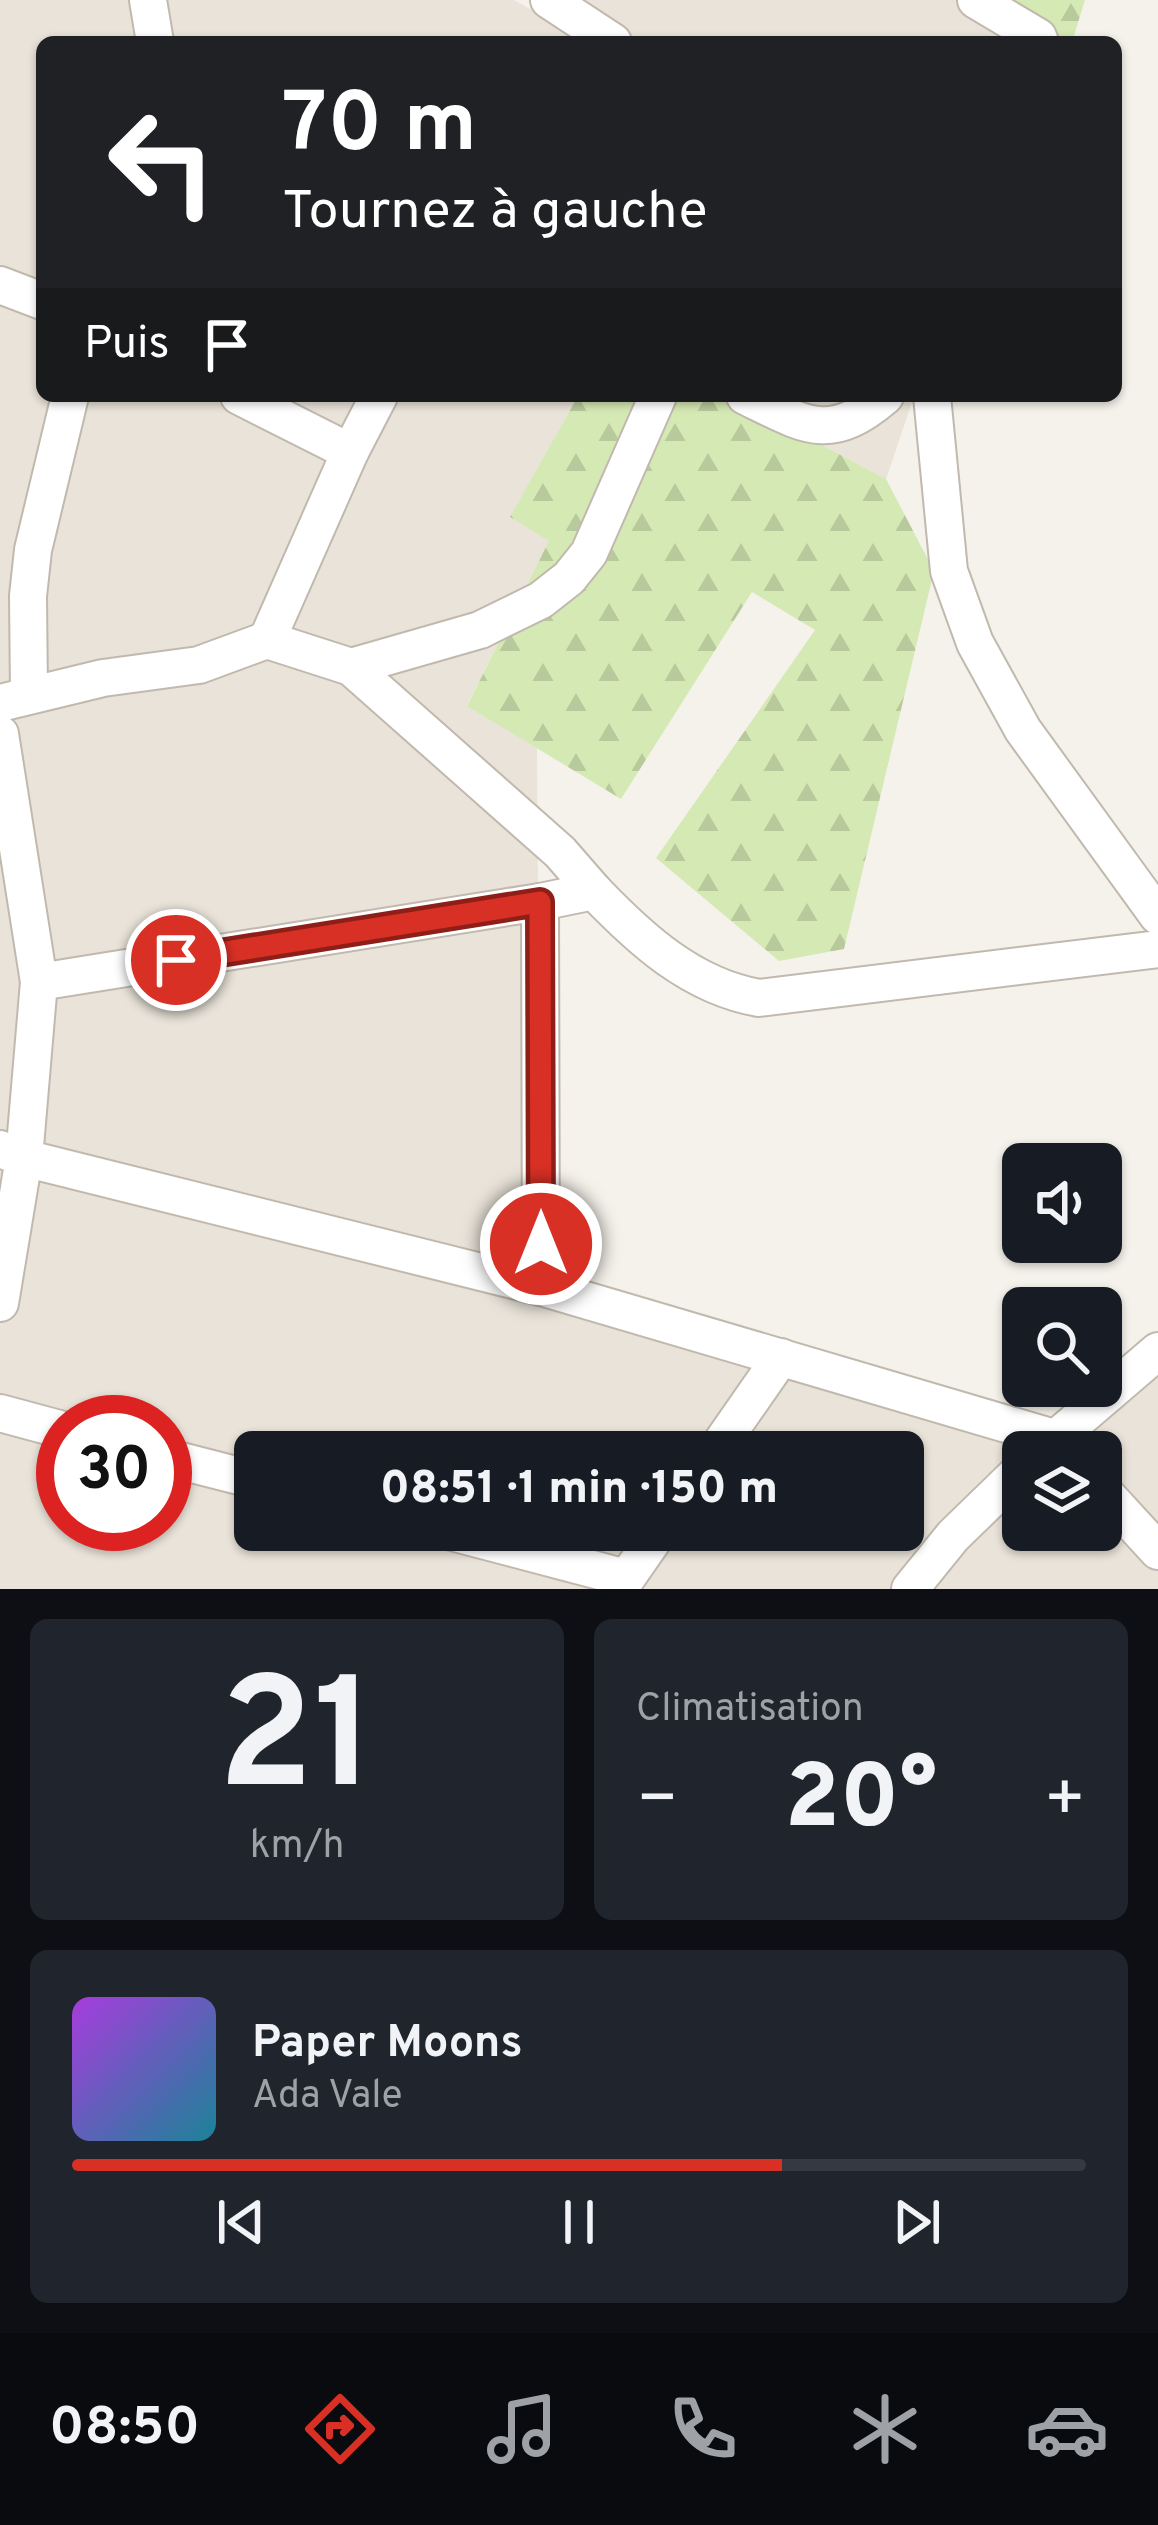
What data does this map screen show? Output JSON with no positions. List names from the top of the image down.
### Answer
{
  "page": {
    "turn": ["70 m", "Tournez à gauche"],
    "then": "Puis",
    "limit": "30",
    "trip": "08:51 · 1 min · 150 m",
    "tile": [
      ["21", "km/h"],
      "Climatisation"
    ],
    "heat": ["−", "20°", "+"],
    "song": ["Paper Moons", "Ada Vale"],
    "tabs": "08:50"
  }
}
